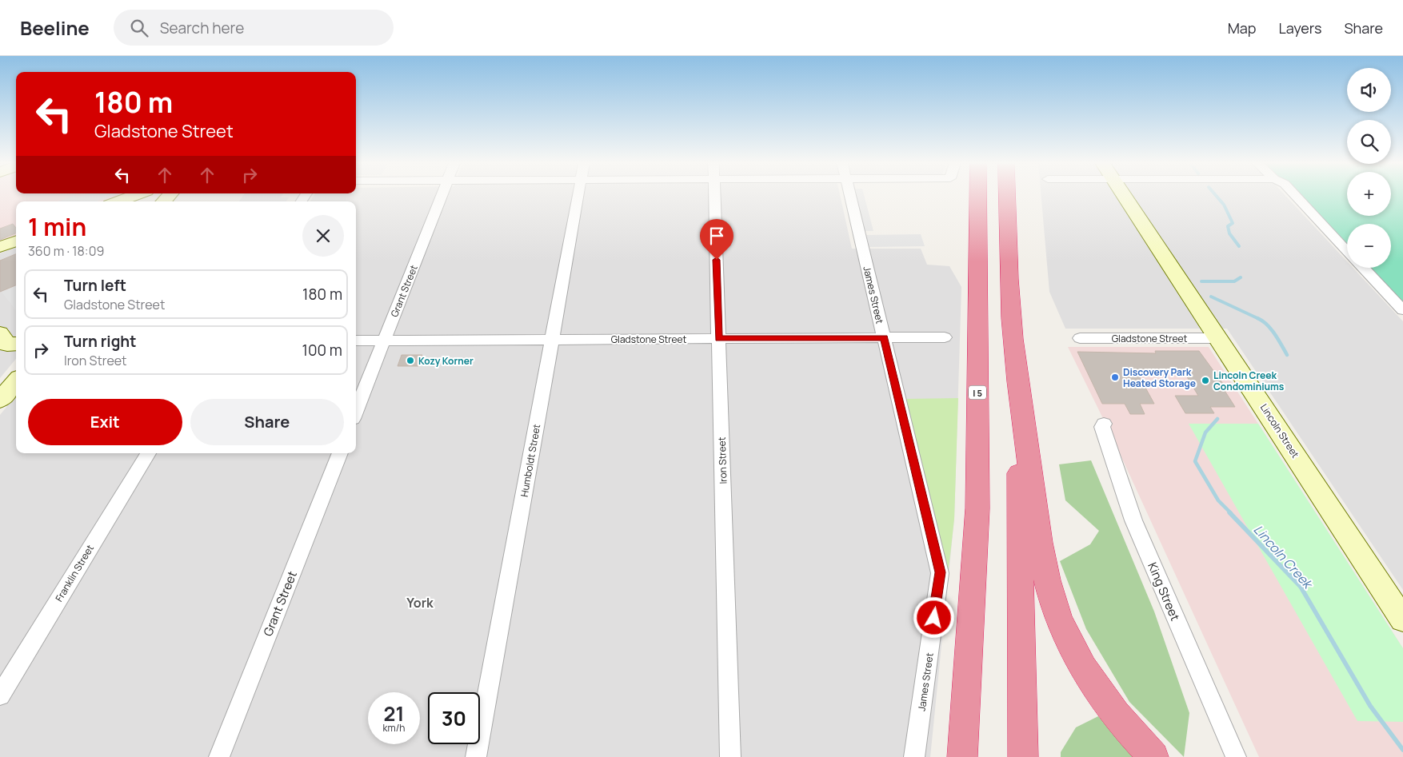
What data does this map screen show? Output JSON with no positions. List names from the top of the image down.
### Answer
{
  "streets": {
    "highway": ["I 5"],
    "street": [
      "Grant Street",
      "James Street",
      "Gladstone Street",
      "Lincoln Street",
      "Humboldt Street",
      "Iron Street",
      "Franklin Street",
      "King Street"
    ]
  },
  "crossings": [
    ["Grant Street", "Gladstone Street"],
    ["James Street", "Gladstone Street"],
    ["Gladstone Street", "Lincoln Street"],
    ["Gladstone Street", "Humboldt Street"],
    ["Gladstone Street", "Iron Street"]
  ],
  "districts": ["York"],
  "water": ["Lincoln Creek"],
  "places": ["Kozy Korner", "Discovery Park Heated Storage", "Lincoln Creek Condominiums"],
  "page": {
    "header": "Beeline",
    "search": "Search here",
    "nav": ["Map", "Layers", "Share"],
    "map_buttons": ["+", "−"],
    "turn": ["180 m", "Gladstone Street"],
    "heading": ["1 min", "360 m · 18:09"],
    "list": [
      {
        "name": "Turn left",
        "note": "Gladstone Street",
        "value": "180 m"
      },
      {
        "name": "Turn right",
        "note": "Iron Street",
        "value": "100 m"
      }
    ],
    "buttons": ["Exit", "Share"],
    "speed": "21 km/h",
    "limit": "30"
  }
}
